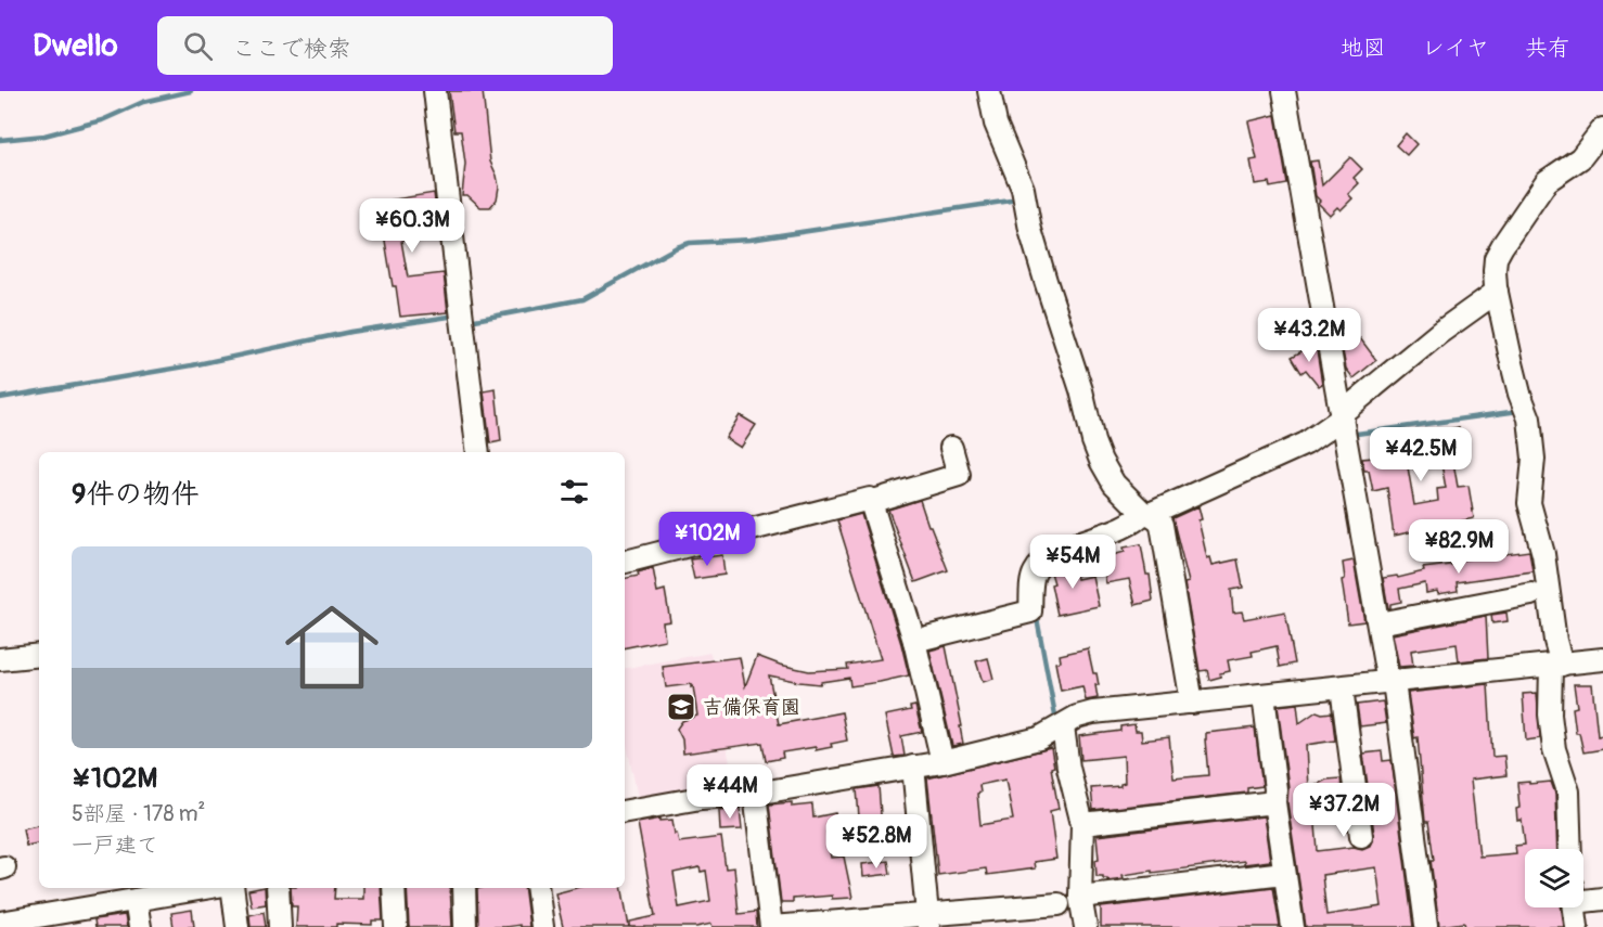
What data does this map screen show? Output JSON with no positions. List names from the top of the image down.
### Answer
{
  "places": {
    "school or university": ["吉備保育園"]
  },
  "page": {
    "header": "Dwello",
    "search": "ここで検索",
    "nav": ["地図", "レイヤ", "共有"],
    "price": [
      "¥60.3M",
      "¥43.2M",
      "¥42.5M",
      "¥102M",
      "¥82.9M",
      "¥54M",
      "¥44M",
      "¥37.2M",
      "¥52.8M"
    ],
    "heading": "9件の物件",
    "list": [
      {
        "name": "¥102M",
        "note": "5部屋 · 178 m² · 一戸建て"
      }
    ]
  }
}
